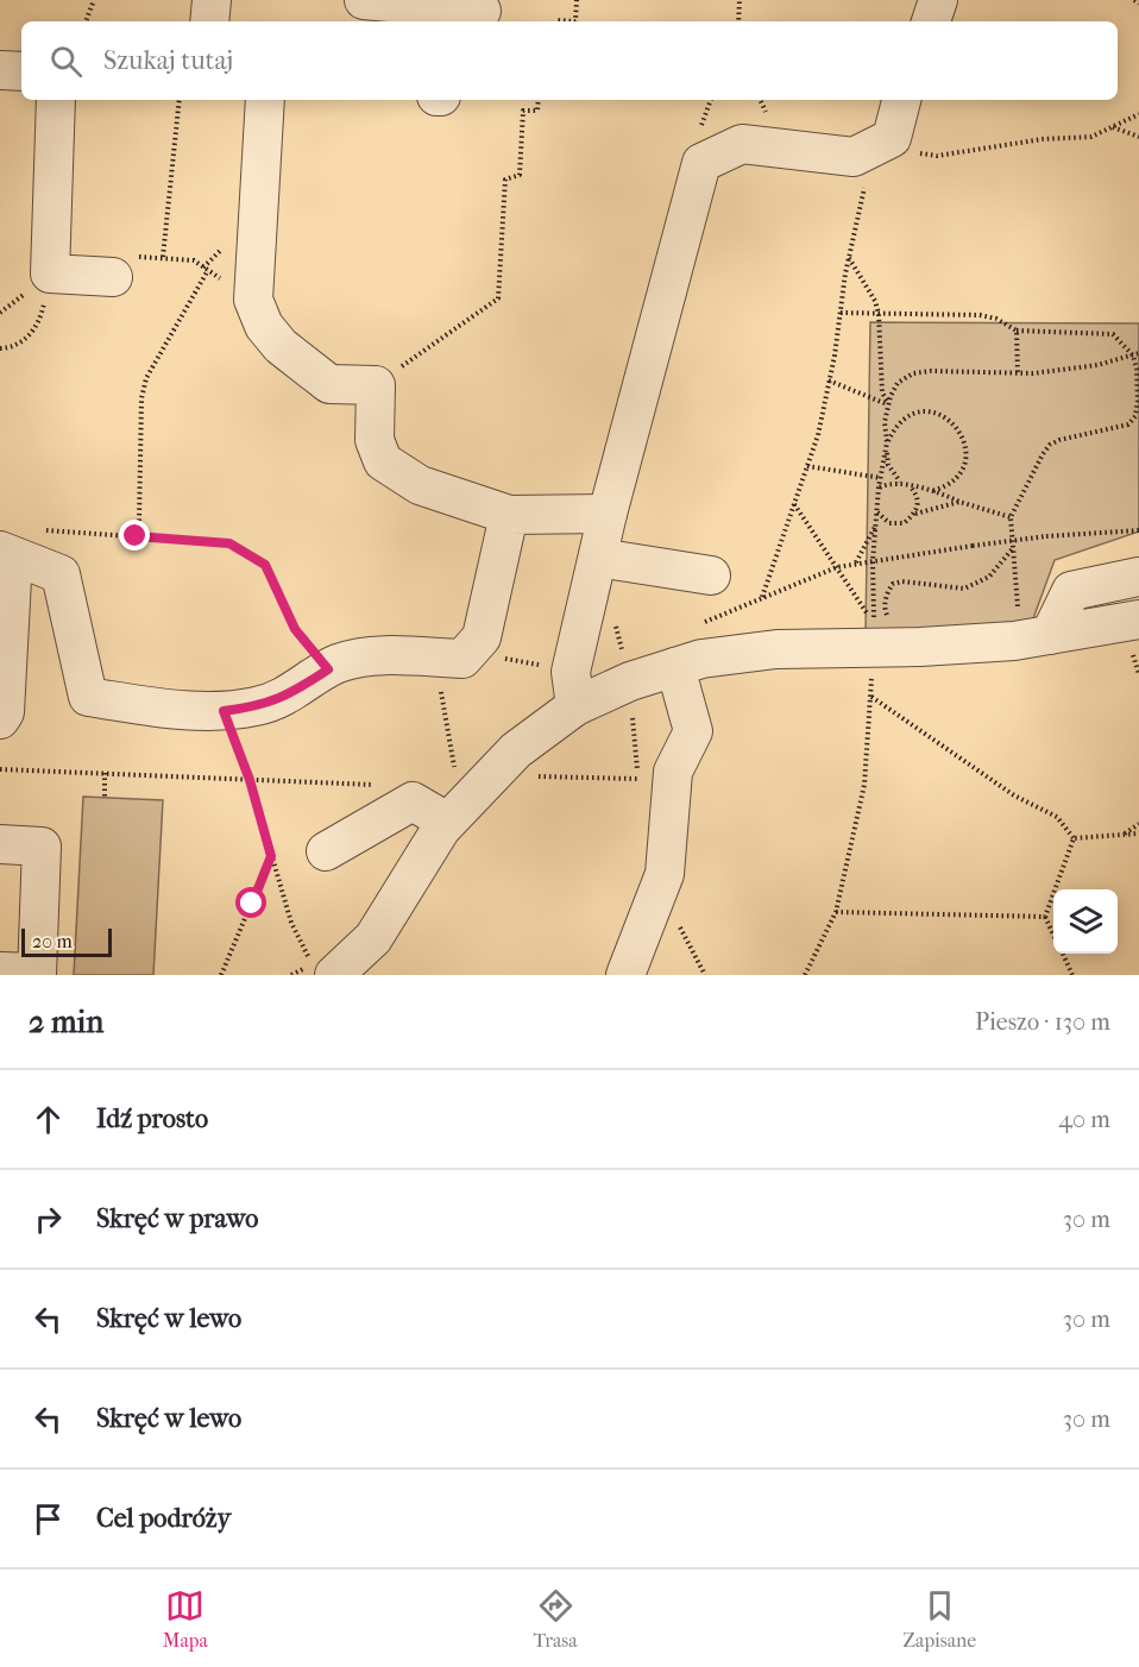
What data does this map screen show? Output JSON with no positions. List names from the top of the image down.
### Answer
{
  "scale_bar": "20 m",
  "page": {
    "search": "Szukaj tutaj",
    "scale": "20 m",
    "heading": ["2 min", "Pieszo · 130 m"],
    "list": [
      ["Idź prosto", "40 m"],
      ["Skręć w prawo", "30 m"],
      ["Skręć w lewo", "30 m"],
      ["Skręć w lewo", "30 m"],
      "Cel podróży"
    ],
    "nav": ["Mapa", "Trasa", "Zapisane"]
  }
}
